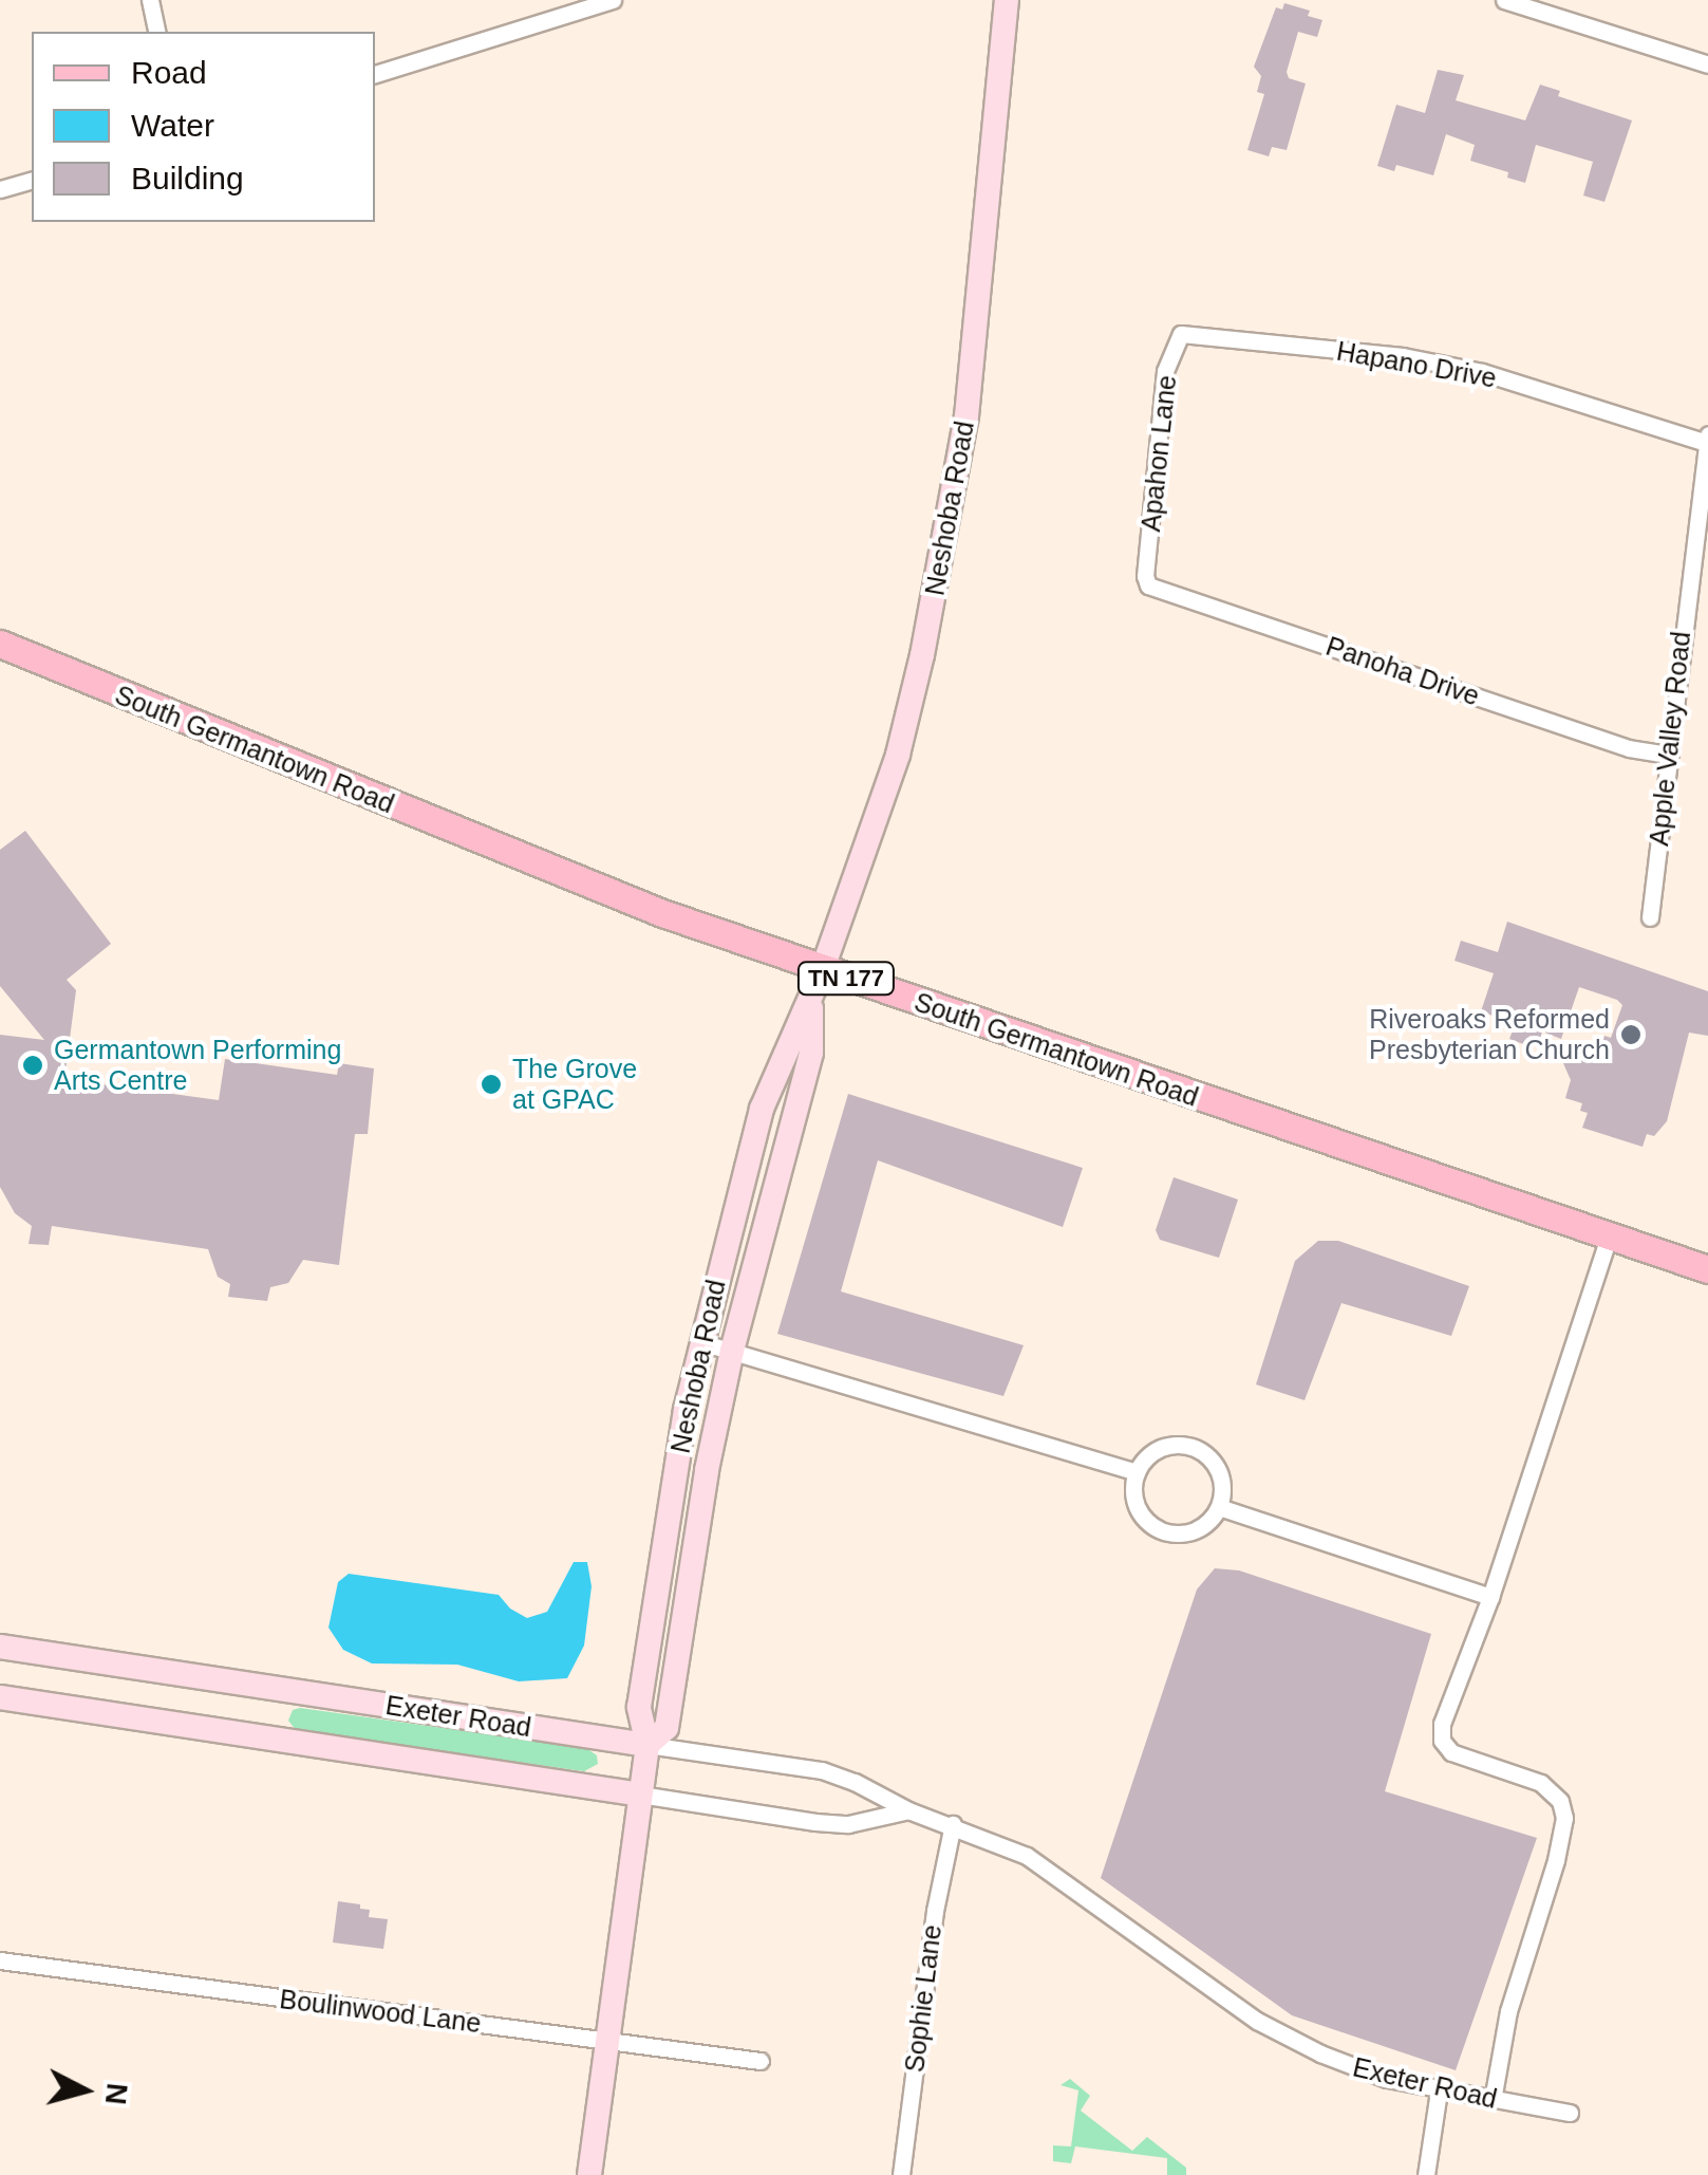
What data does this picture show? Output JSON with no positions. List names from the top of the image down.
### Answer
{
  "streets": {
    "main road": ["South Germantown Road", "TN 177"],
    "street": [
      "Hapano Drive",
      "Apahon Lane",
      "Neshoba Road",
      "Panoha Drive",
      "Apple Valley Road",
      "Exeter Road",
      "Sophie Lane",
      "Boulinwood Lane"
    ]
  },
  "crossings": [
    ["Hapano Drive", "Apahon Lane"],
    ["Hapano Drive", "Apple Valley Road"],
    ["Apahon Lane", "Panoha Drive"],
    ["Neshoba Road", "South Germantown Road"],
    ["Neshoba Road", "Exeter Road"],
    ["Neshoba Road", "Boulinwood Lane"],
    ["Panoha Drive", "Apple Valley Road"],
    ["Exeter Road", "Sophie Lane"]
  ],
  "places": ["Riveroaks Reformed Presbyterian Church", "Germantown Performing Arts Centre", "The Grove at GPAC"],
  "legend": ["Road", "Water", "Building"],
  "north": "right"
}
